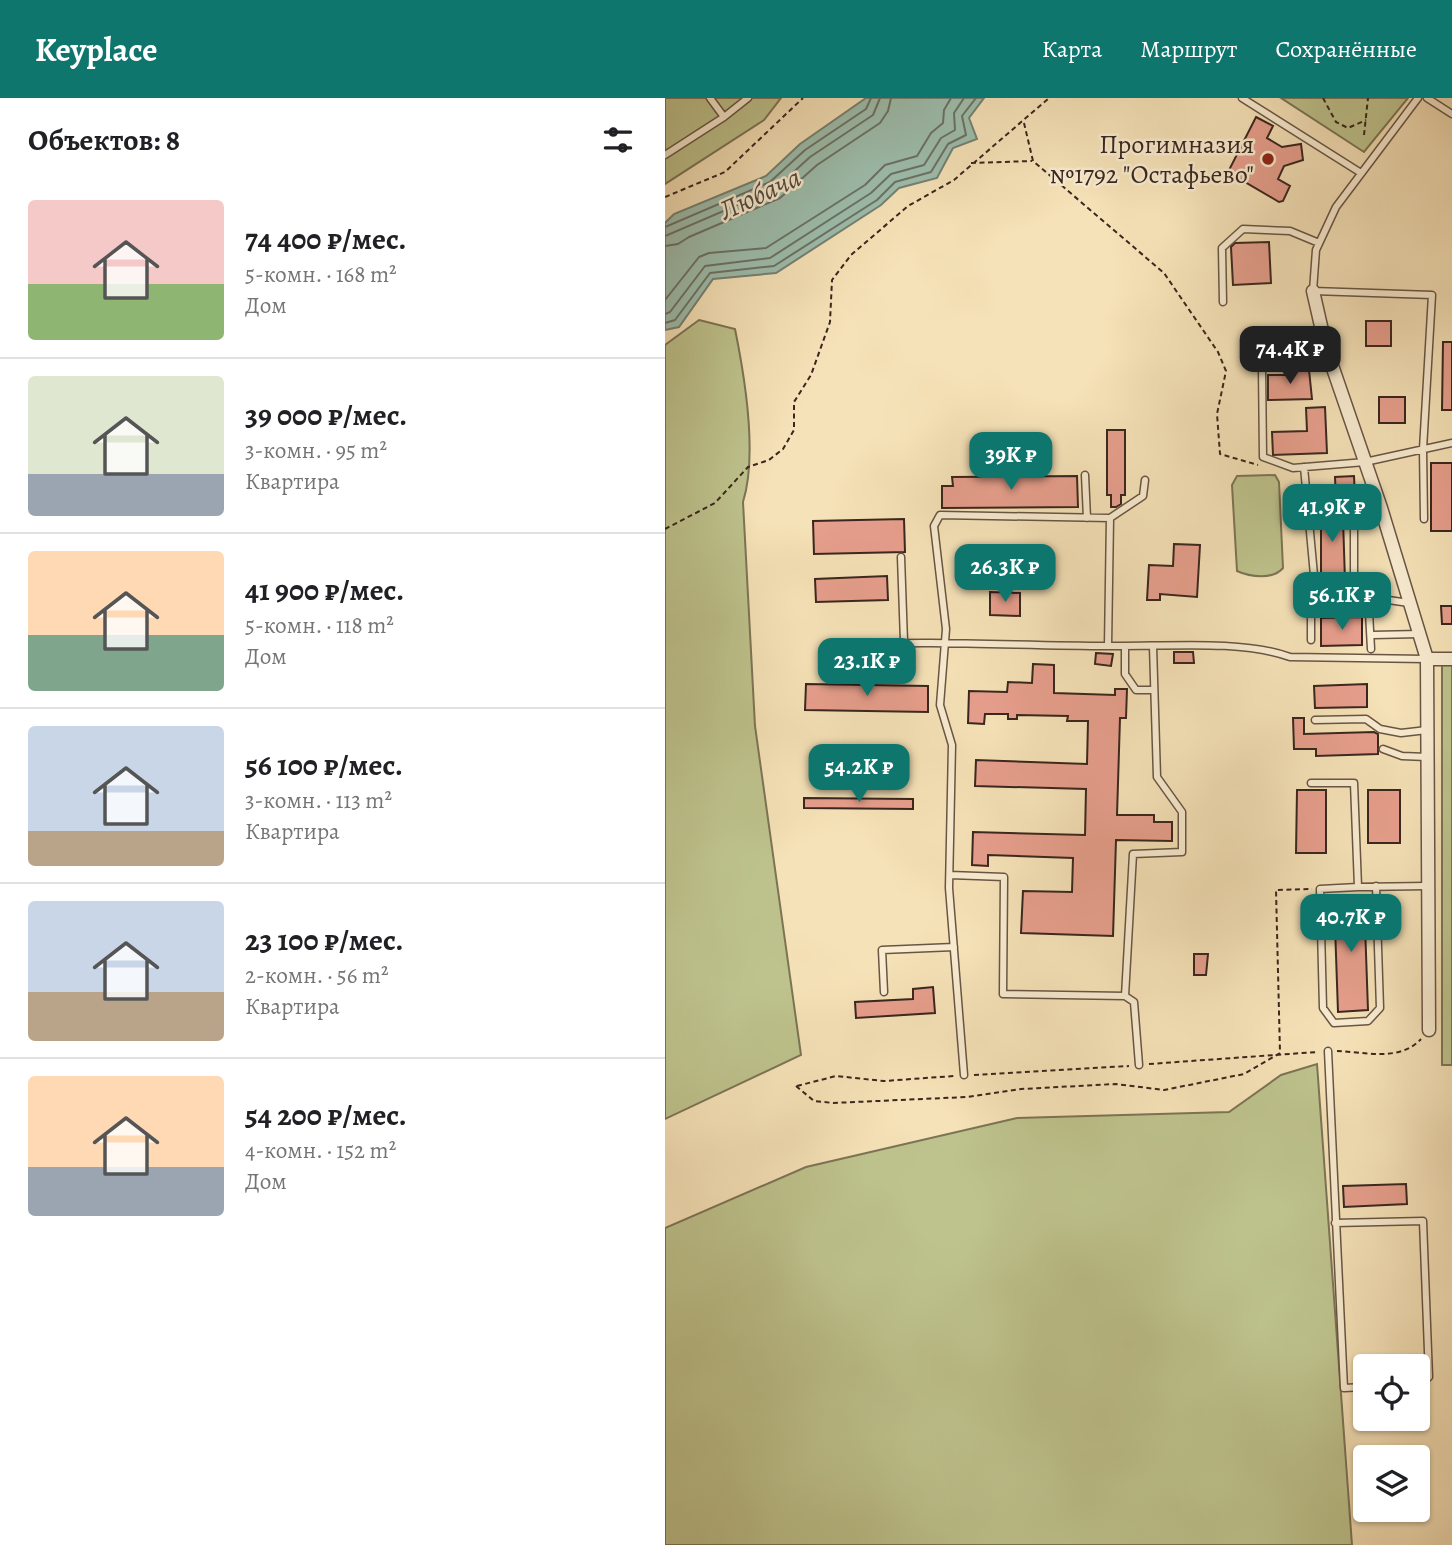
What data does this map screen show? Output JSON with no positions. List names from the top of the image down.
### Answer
{
  "water": ["Любача"],
  "places": ["Прогимназия №1792 \"Остафьево\""],
  "page": {
    "header": "Keyplace",
    "nav": ["Карта", "Маршрут", "Сохранённые"],
    "heading": "Объектов: 8",
    "list": [
      {
        "name": "74 400 ₽/мес.",
        "note": "5-комн. · 168 m² · Дом"
      },
      {
        "name": "39 000 ₽/мес.",
        "note": "3-комн. · 95 m² · Квартира"
      },
      {
        "name": "41 900 ₽/мес.",
        "note": "5-комн. · 118 m² · Дом"
      },
      {
        "name": "56 100 ₽/мес.",
        "note": "3-комн. · 113 m² · Квартира"
      },
      {
        "name": "23 100 ₽/мес.",
        "note": "2-комн. · 56 m² · Квартира"
      },
      {
        "name": "54 200 ₽/мес.",
        "note": "4-комн. · 152 m² · Дом"
      }
    ],
    "price": [
      "74.4K ₽",
      "39K ₽",
      "41.9K ₽",
      "26.3K ₽",
      "56.1K ₽",
      "23.1K ₽",
      "54.2K ₽",
      "40.7K ₽"
    ]
  }
}
